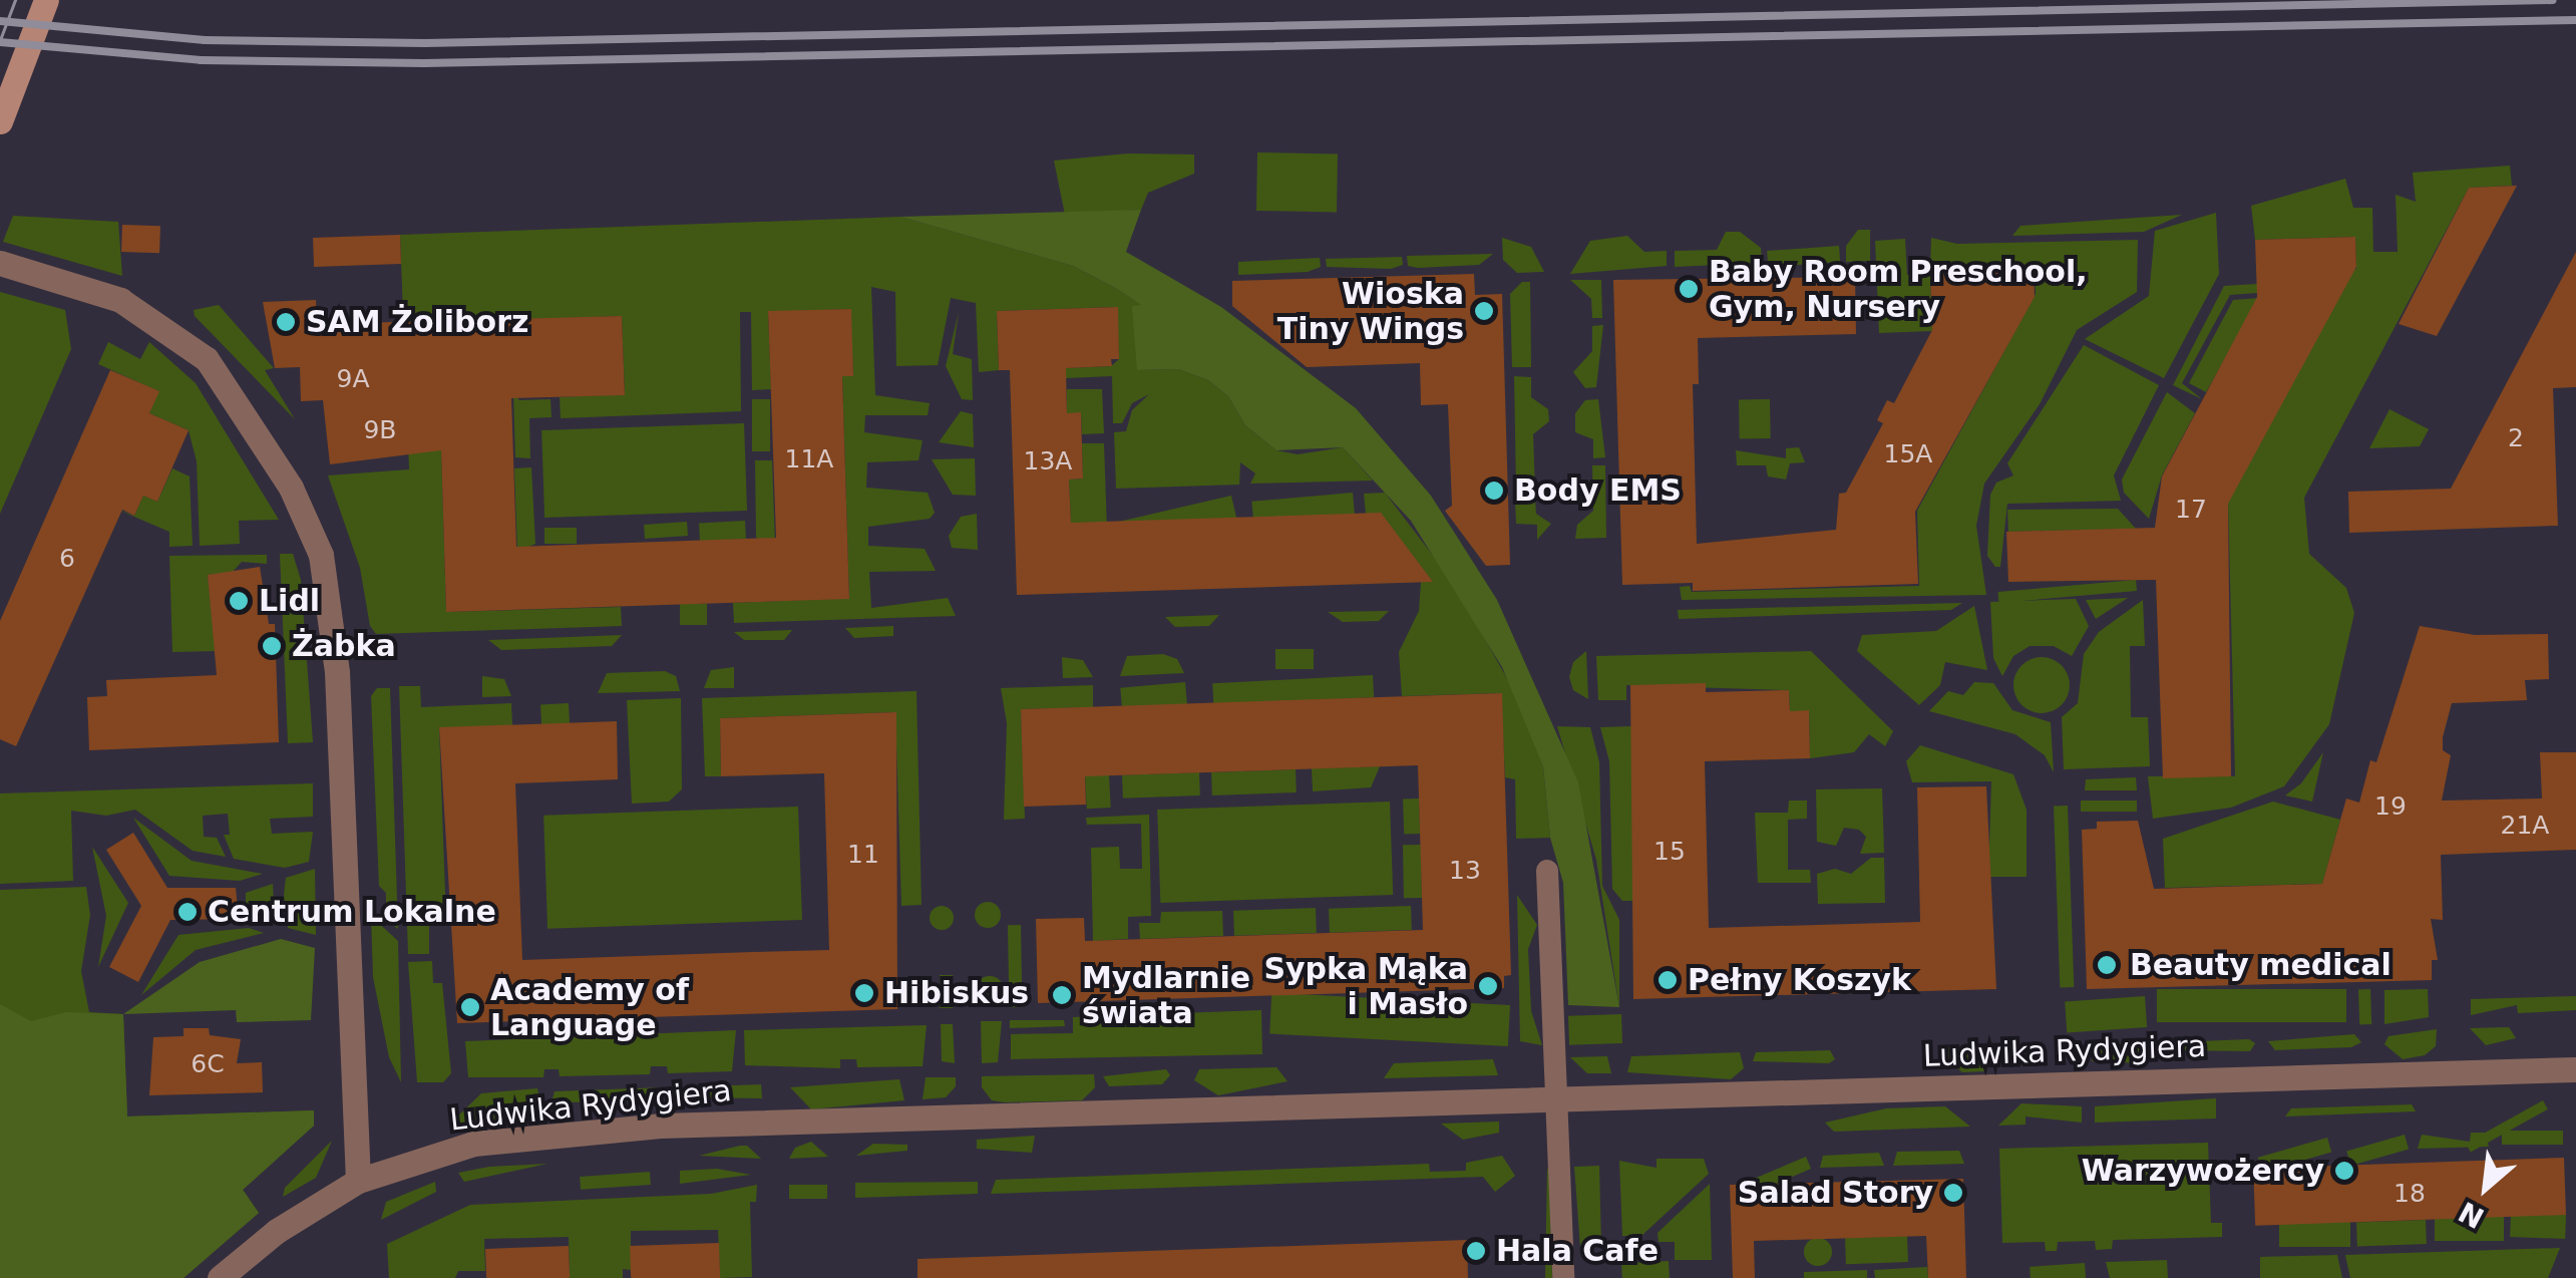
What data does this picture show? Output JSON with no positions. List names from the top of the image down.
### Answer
{
  "streets": {
    "street": ["Ludwika Rydygiera"]
  },
  "places": [
    "Baby Room Preschool, Gym, Nursery",
    "Wioska Tiny Wings",
    "SAM Żoliborz",
    "Body EMS",
    "Lidl",
    "Żabka",
    "Centrum Lokalne",
    "Beauty medical",
    "Pełny Koszyk",
    "Sypka Mąka i Masło",
    "Hibiskus",
    "Mydlarnie świata",
    "Academy of Language",
    "Warzywożercy",
    "Salad Story",
    "Hala Cafe"
  ],
  "house_numbers": [
    "9A",
    "9B",
    "2",
    "15A",
    "11A",
    "13A",
    "17",
    "6",
    "19",
    "21A",
    "15",
    "11",
    "13",
    "6C",
    "18"
  ],
  "north": "bottom left"
}
